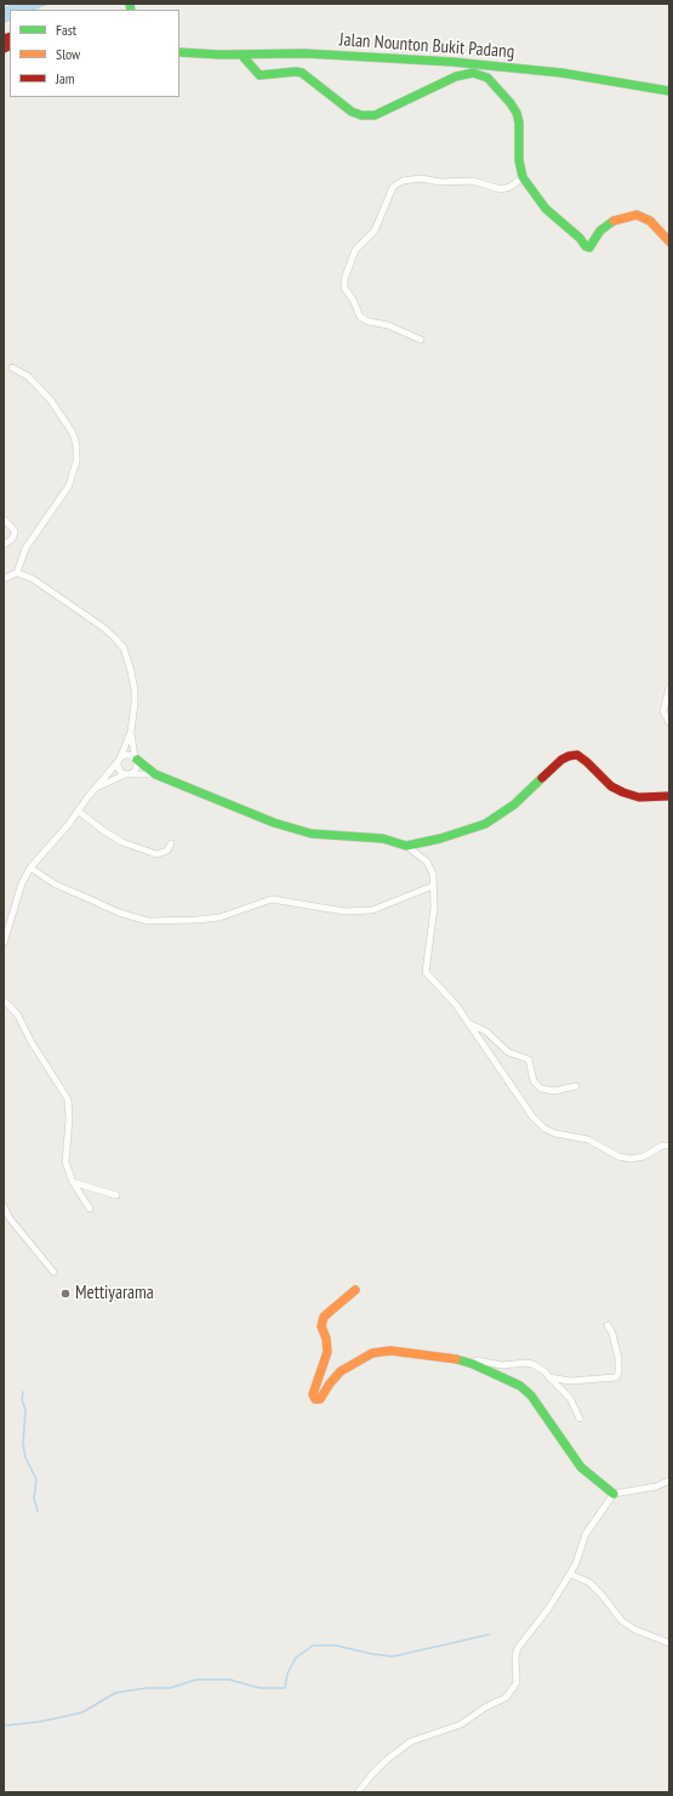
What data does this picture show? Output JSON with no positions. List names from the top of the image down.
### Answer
{
  "streets": {
    "street": ["Jalan Nounton Bukit Padang"]
  },
  "places": ["Mettiyarama"],
  "legend": ["Fast", "Slow", "Jam"]
}
